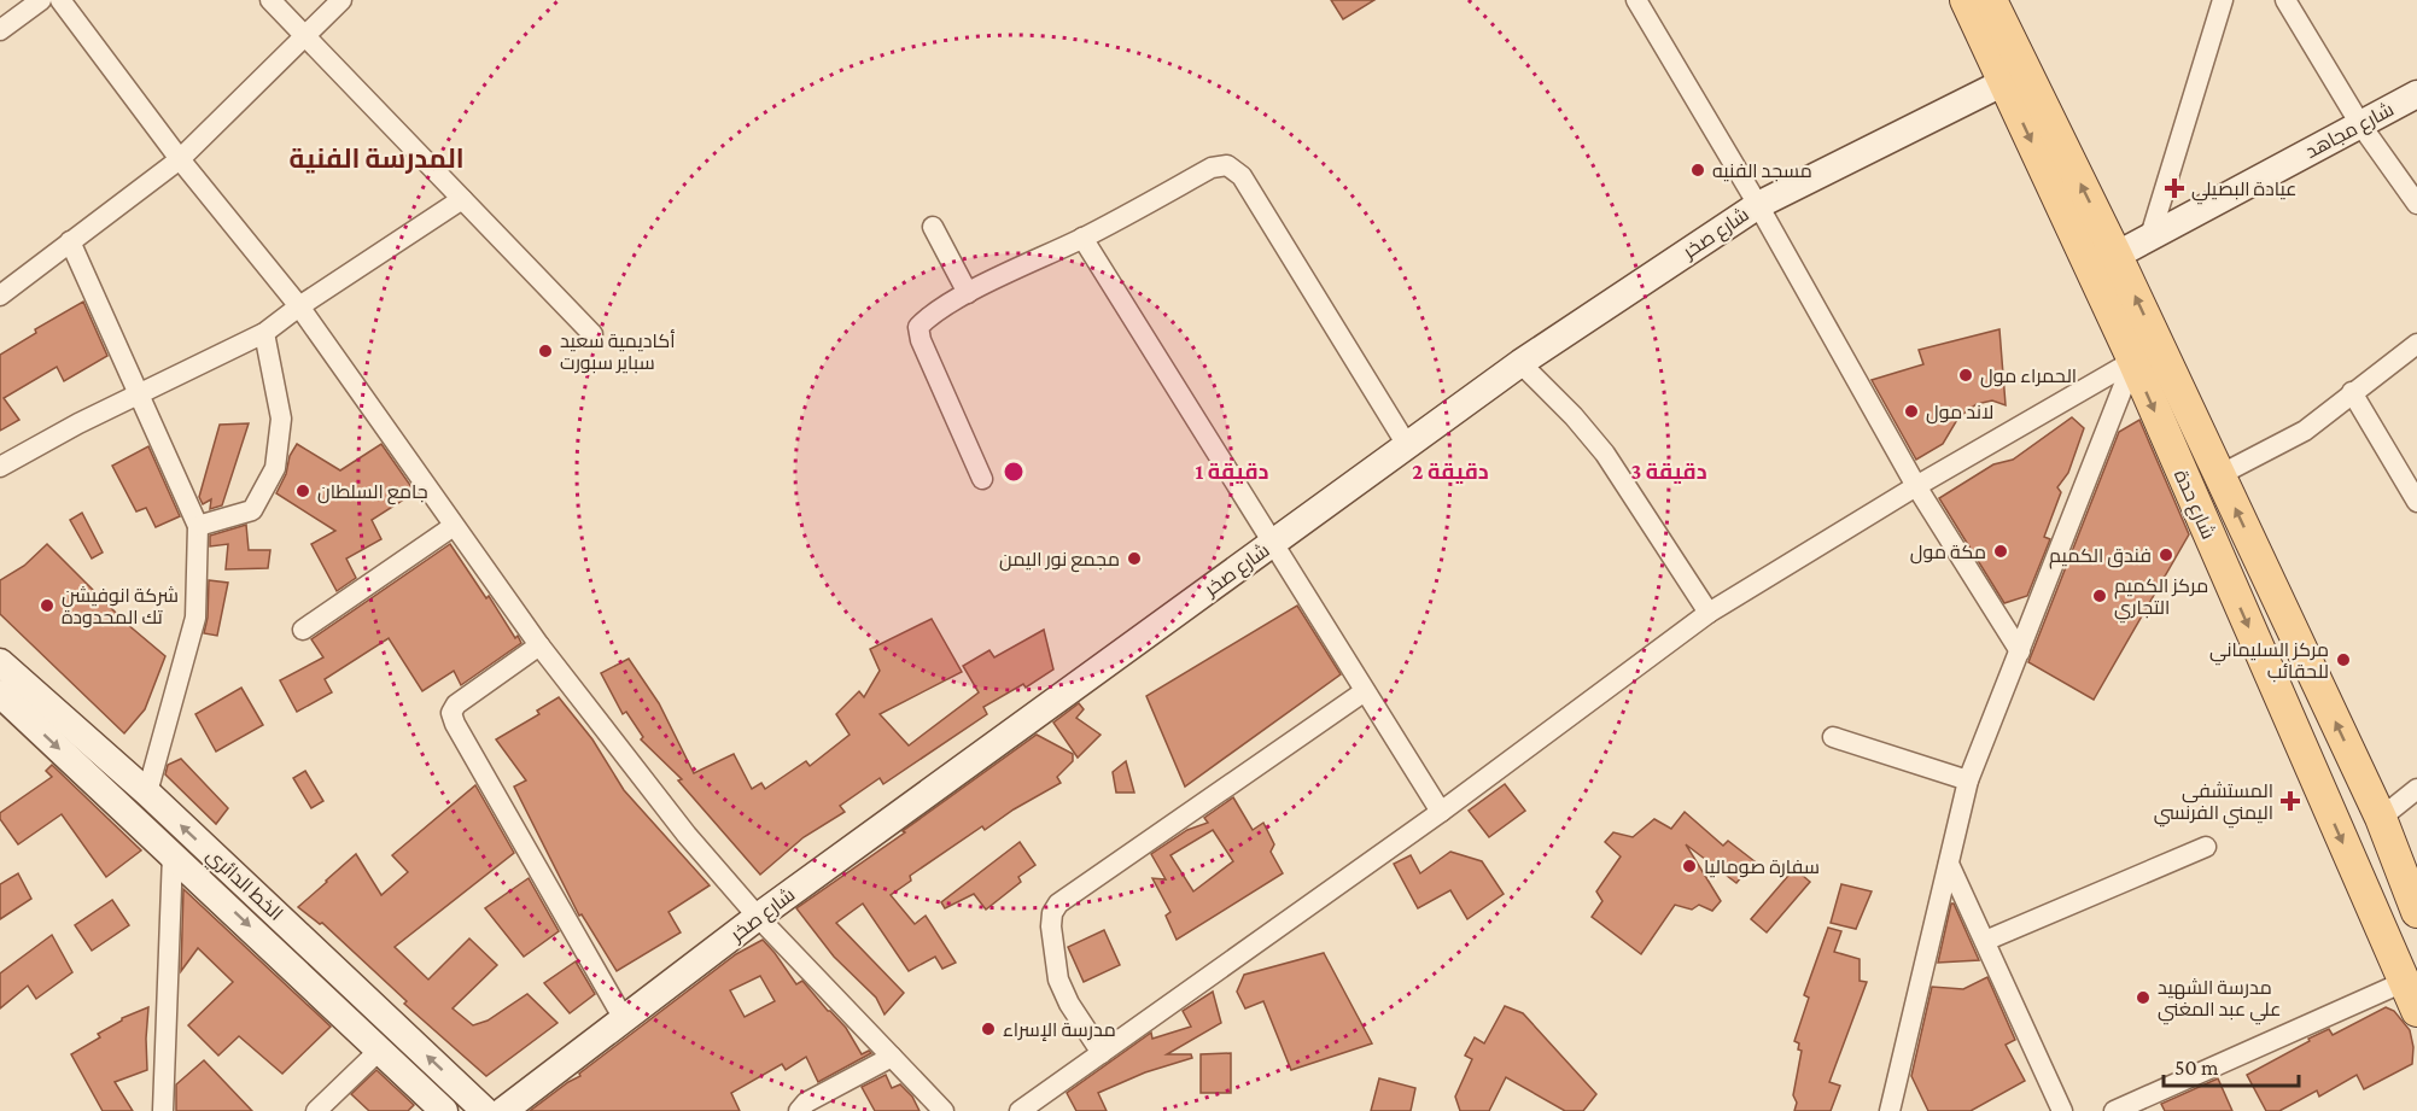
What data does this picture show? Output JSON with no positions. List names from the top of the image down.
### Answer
{
  "streets": {
    "main road": ["شارع حدة"],
    "street": ["شارع مجاهد", "شارع صخر", "الخط الدائري"]
  },
  "crossings": [
    ["شارع مجاهد", "شارع حدة"],
    ["شارع صخر", "شارع حدة"]
  ],
  "districts": ["المدرسة الفنية"],
  "places": {
    "other": [
      "مسجد الفنيه",
      "أكاديمية سعيد سباير سبورت",
      "الحمراء مول",
      "لاند مول",
      "جامع السلطان",
      "مكة مول",
      "فندق الكميم",
      "مجمع نور اليمن",
      "مركز الكميم التجاري",
      "شركة انوفيشن تك المحدودة",
      "مركز السليماني للحقائب",
      "سفارة صوماليا",
      "مدرسة الشهيد علي عبد المغني",
      "مدرسة الإسراء"
    ],
    "health": ["عيادة البصيلي", "المستشفى اليمني الفرنسي"]
  },
  "scale_bar": "50 m",
  "rings": ["1 دقيقة", "2 دقيقة", "3 دقيقة"]
}
